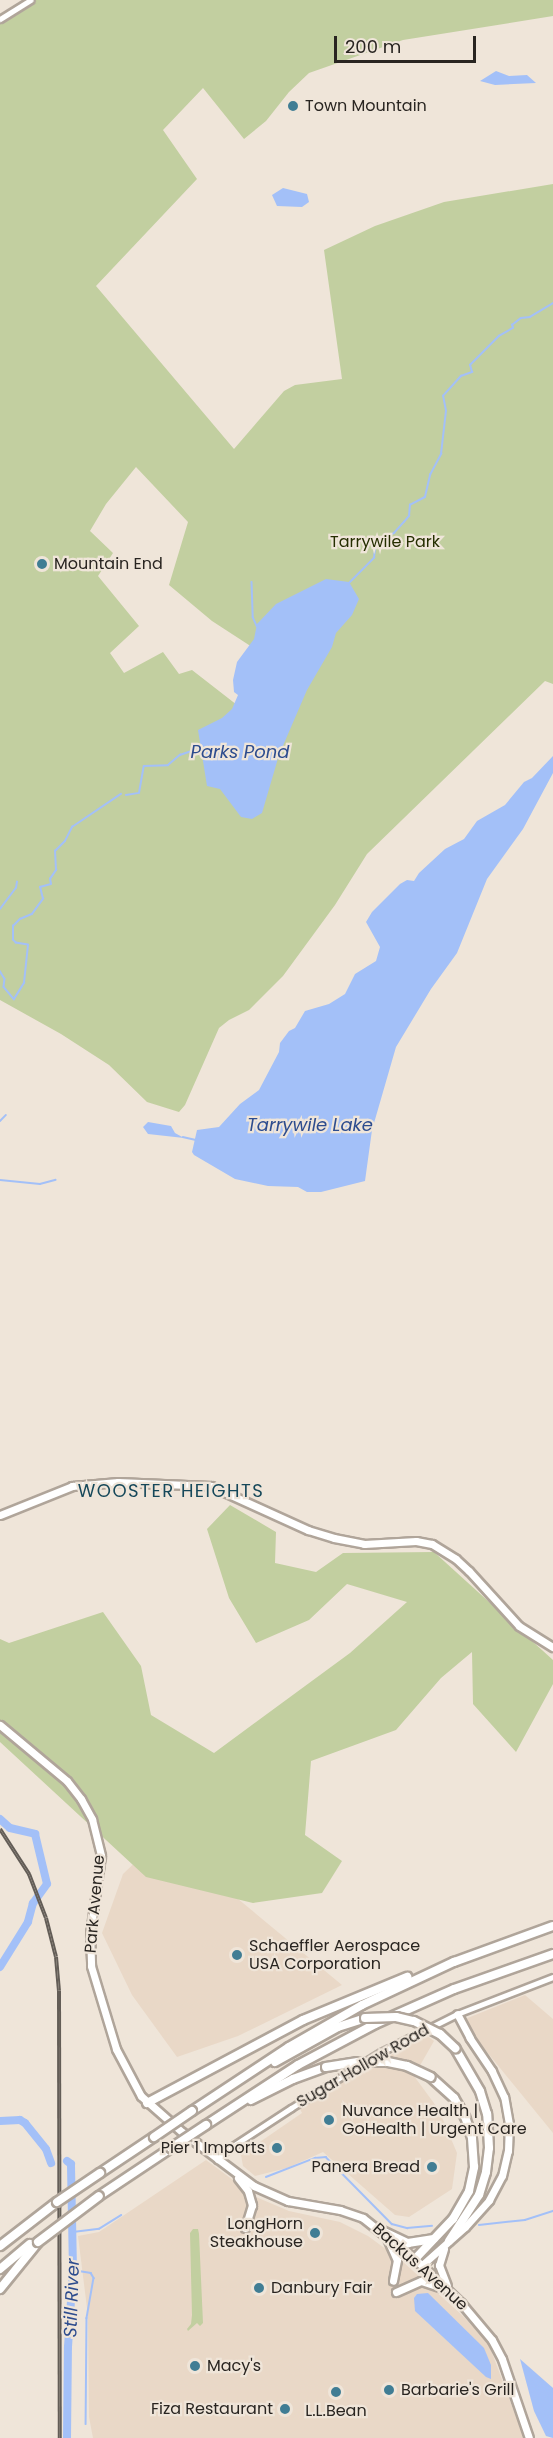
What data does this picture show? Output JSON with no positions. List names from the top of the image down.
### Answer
{
  "streets": {
    "main road": ["Park Avenue", "Backus Avenue"],
    "street": ["Sugar Hollow Road"]
  },
  "crossings": [
    ["Park Avenue", "Backus Avenue"],
    ["Sugar Hollow Road", "Backus Avenue"]
  ],
  "districts": ["WOOSTER HEIGHTS"],
  "water": ["Parks Pond", "Tarrywile Lake", "Still River"],
  "parks": ["Tarrywile Park"],
  "places": [
    "Town Mountain",
    "Mountain End",
    "Schaeffler Aerospace USA Corporation",
    "Nuvance Health | GoHealth | Urgent Care",
    "Pier 1 Imports",
    "Panera Bread",
    "LongHorn Steakhouse",
    "Danbury Fair",
    "Macy's",
    "Barbarie's Grill",
    "L.L.Bean",
    "Fiza Restaurant"
  ],
  "scale_bar": "200 m"
}
